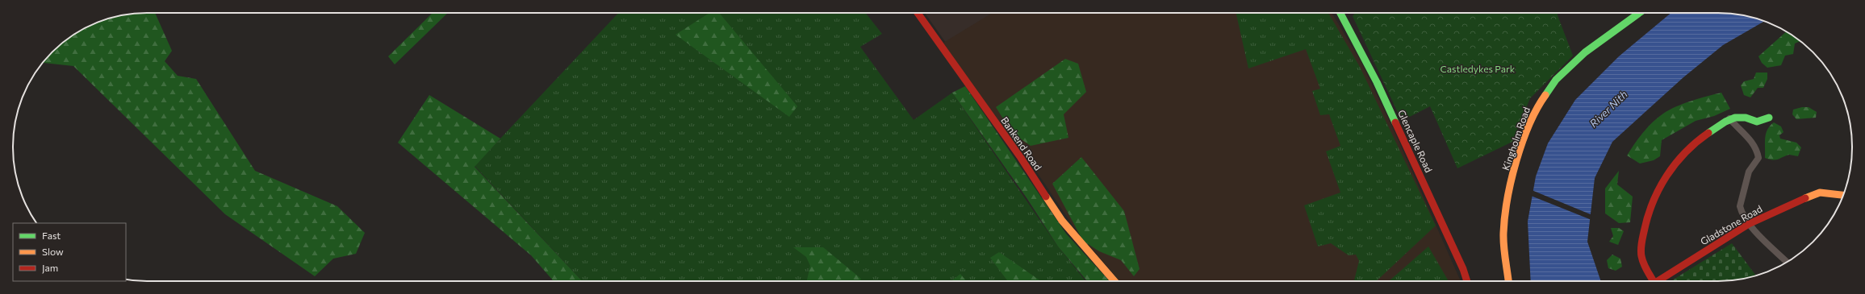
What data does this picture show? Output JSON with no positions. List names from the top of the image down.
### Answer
{
  "streets": {
    "street": [
      "Kingholm Road",
      "Glencaple Road",
      "Bankend Road",
      "Gladstone Road"
    ]
  },
  "water": ["River Nith"],
  "parks": ["Castledykes Park"],
  "legend": ["Fast", "Slow", "Jam"]
}
